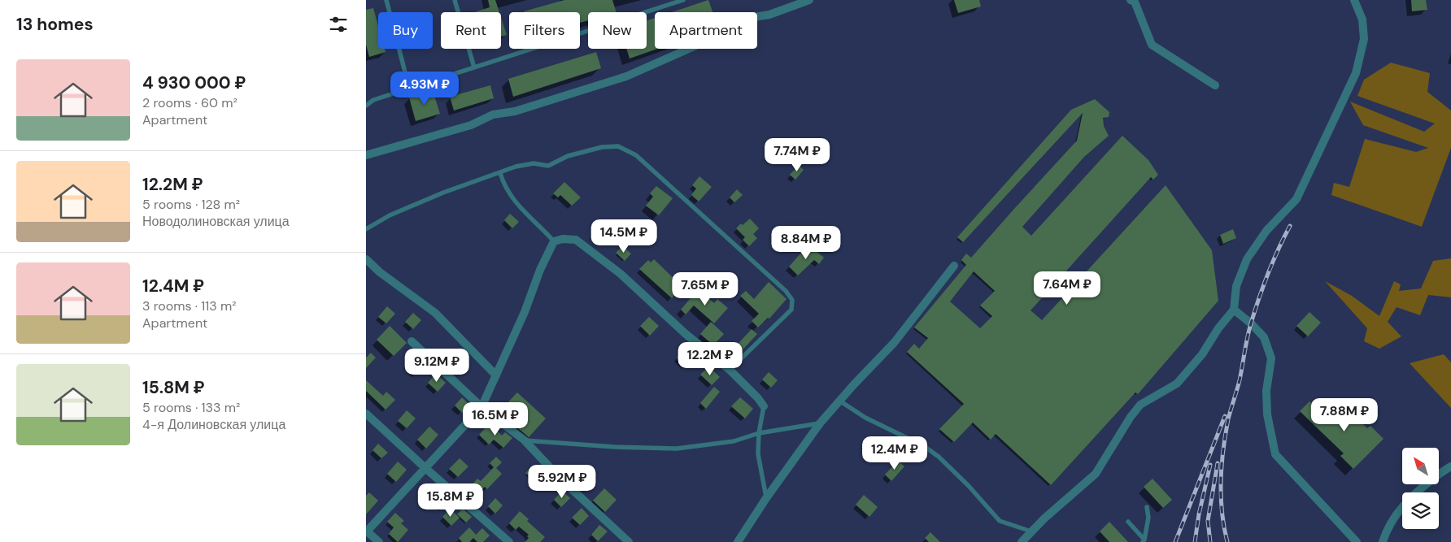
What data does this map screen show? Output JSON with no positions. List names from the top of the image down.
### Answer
{
  "north": "top left",
  "page": {
    "heading": "13 homes",
    "chip": [
      "Buy",
      "Rent",
      "Filters",
      "New",
      "Apartment"
    ],
    "list": [
      {
        "name": "4 930 000 ₽",
        "note": "2 rooms · 60 m² · Apartment"
      },
      {
        "name": "12.2M ₽",
        "note": "5 rooms · 128 m² · Новодолиновская улица"
      },
      {
        "name": "12.4M ₽",
        "note": "3 rooms · 113 m² · Apartment"
      },
      {
        "name": "15.8M ₽",
        "note": "5 rooms · 133 m² · 4-я Долиновская улица"
      }
    ],
    "price": [
      "4.93M ₽",
      "7.74M ₽",
      "14.5M ₽",
      "8.84M ₽",
      "7.64M ₽",
      "7.65M ₽",
      "12.2M ₽",
      "9.12M ₽",
      "7.88M ₽",
      "16.5M ₽",
      "12.4M ₽",
      "5.92M ₽",
      "15.8M ₽"
    ]
  }
}
